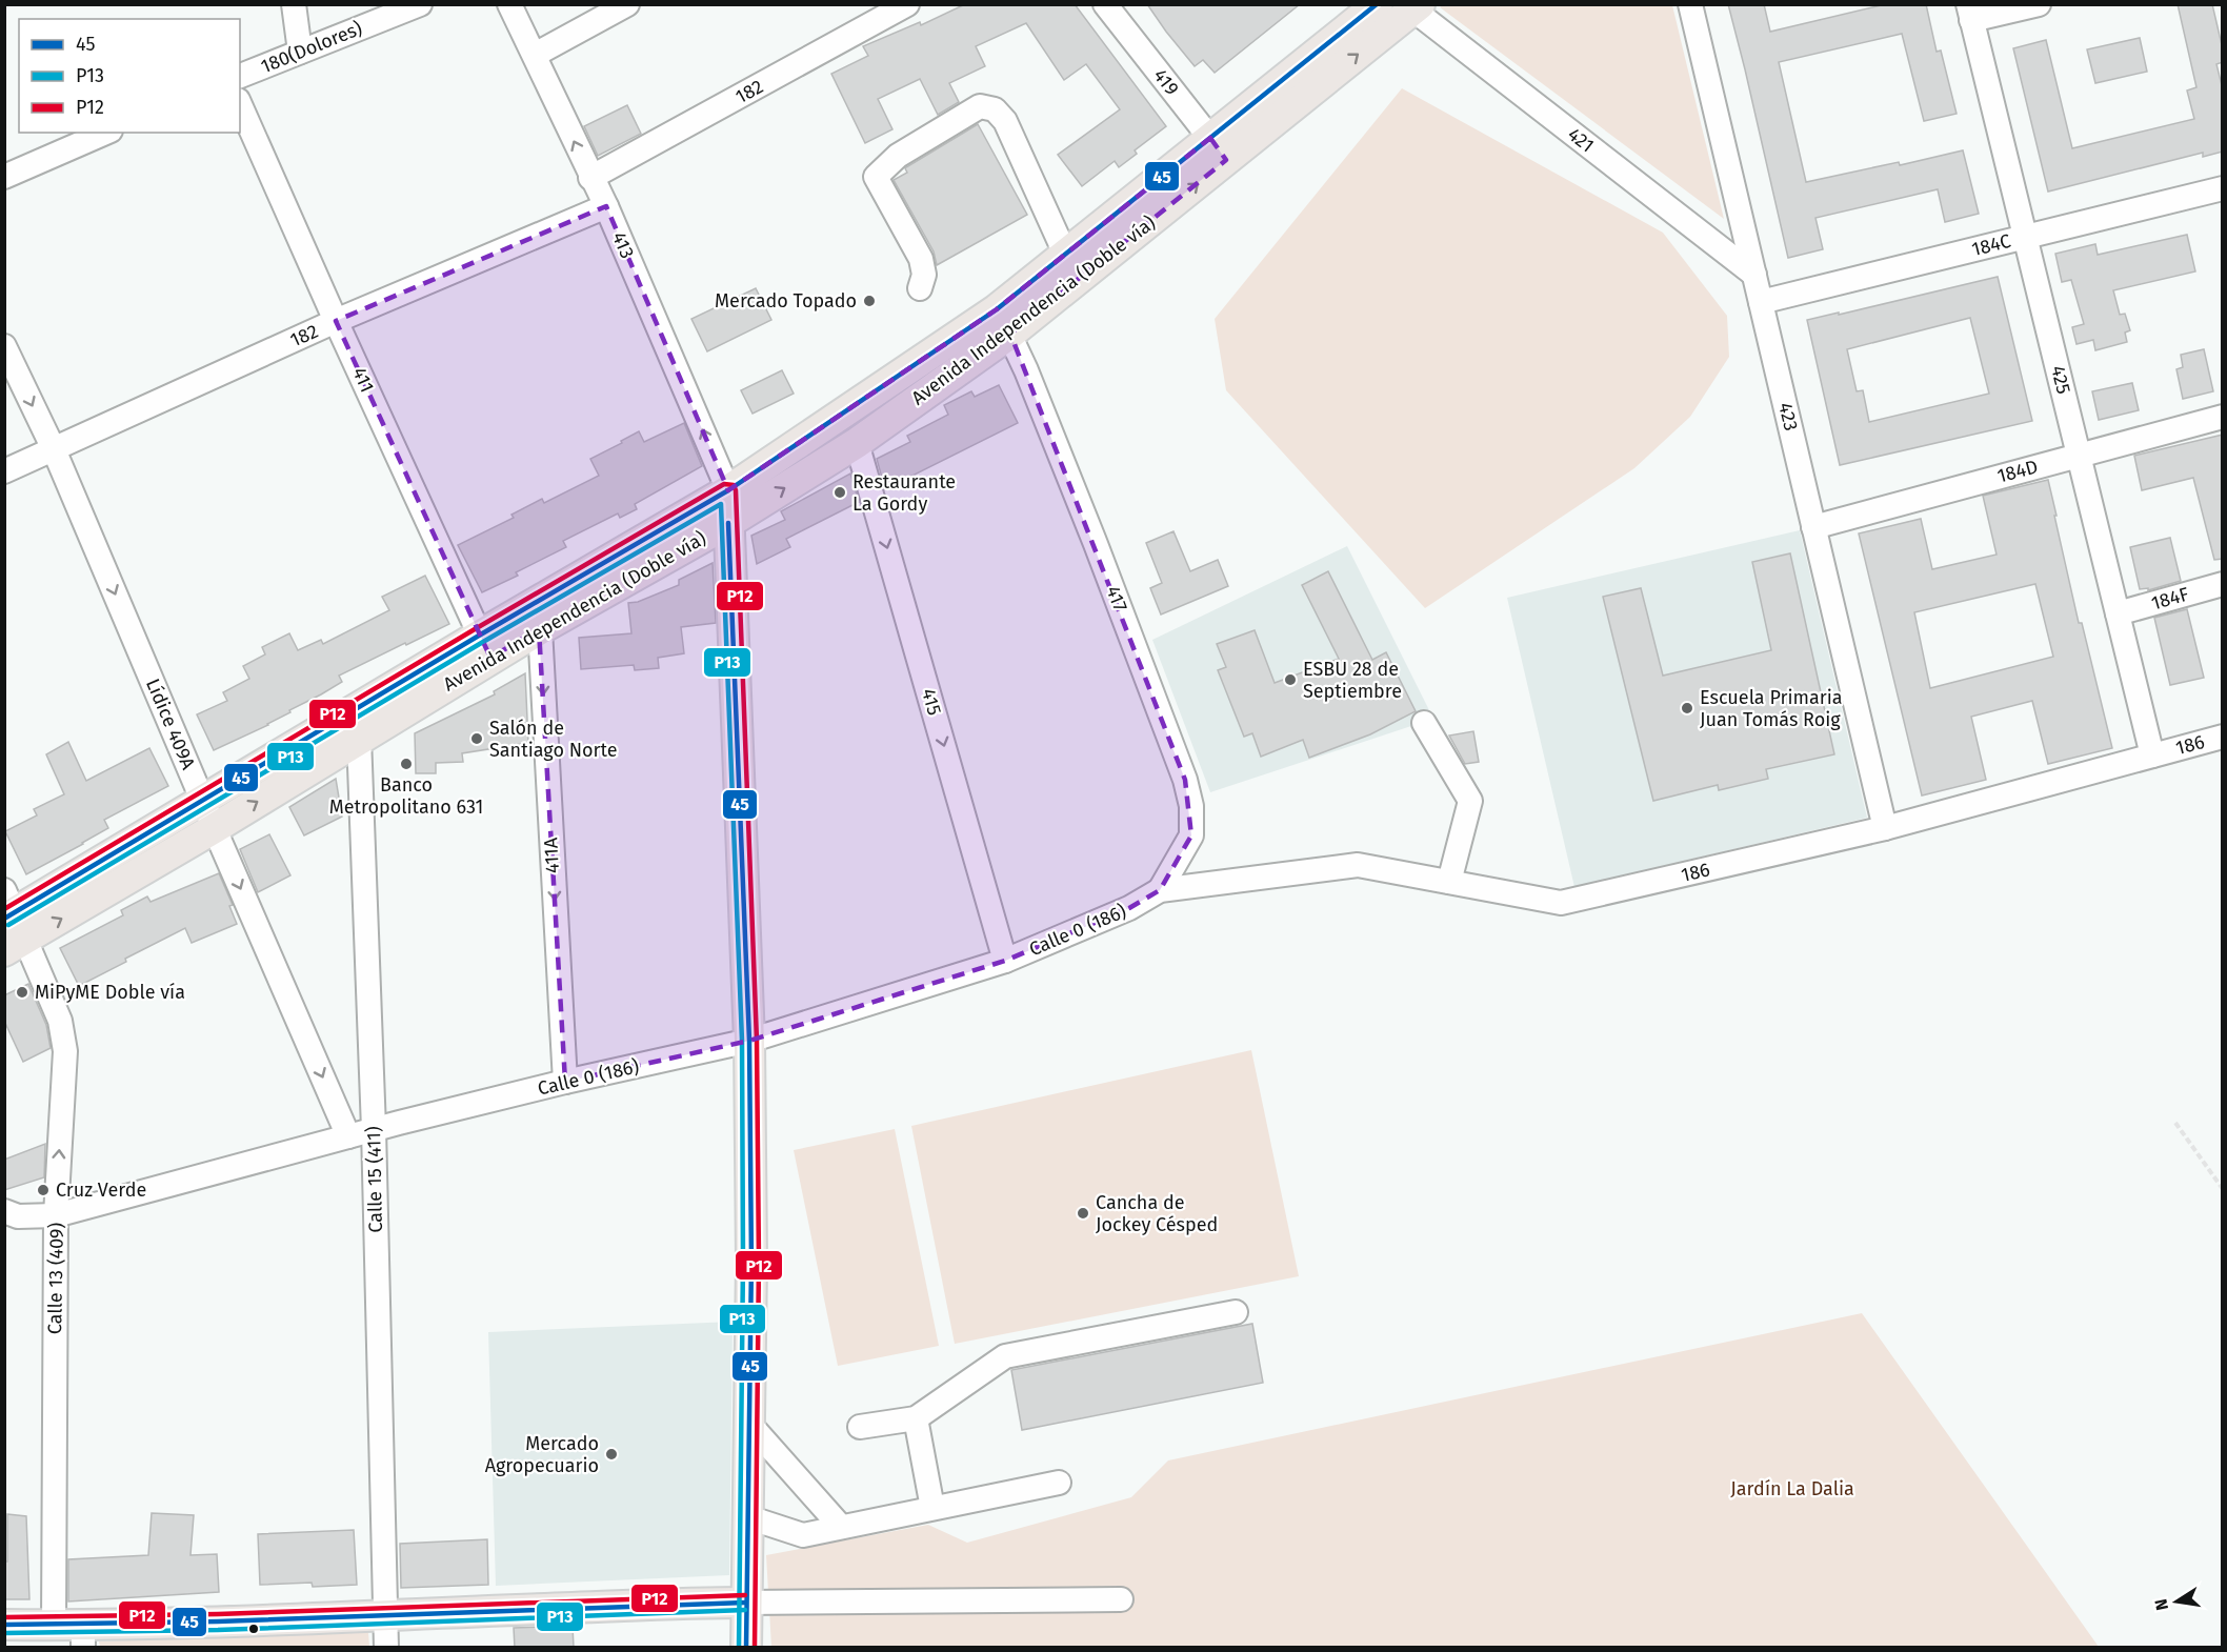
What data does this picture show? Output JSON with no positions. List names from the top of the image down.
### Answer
{
  "streets": {
    "main road": ["Avenida Independencia (Doble vía)"],
    "street": [
      "180(Dolores)",
      "419",
      "182",
      "421",
      "413",
      "184C",
      "411",
      "425",
      "423",
      "184D",
      "417",
      "184F",
      "415",
      "Lídice 409A",
      "186",
      "411A",
      "Calle 0 (186)",
      "Calle 15 (411)",
      "Calle 13 (409)"
    ]
  },
  "crossings": [
    ["419", "Avenida Independencia (Doble vía)"],
    ["182", "413"],
    ["182", "411"],
    ["182", "Lídice 409A"],
    ["421", "Avenida Independencia (Doble vía)"],
    ["421", "423"],
    ["413", "Avenida Independencia (Doble vía)"],
    ["184C", "425"],
    ["184C", "423"],
    ["Avenida Independencia (Doble vía)", "411"],
    ["Avenida Independencia (Doble vía)", "417"],
    ["Avenida Independencia (Doble vía)", "415"],
    ["Avenida Independencia (Doble vía)", "Lídice 409A"],
    ["Avenida Independencia (Doble vía)", "411A"],
    ["Avenida Independencia (Doble vía)", "Calle 15 (411)"],
    ["Avenida Independencia (Doble vía)", "Calle 13 (409)"],
    ["425", "184D"],
    ["425", "184F"],
    ["425", "186"],
    ["423", "184D"],
    ["423", "186"],
    ["417", "186"],
    ["417", "Calle 0 (186)"],
    ["415", "Calle 0 (186)"],
    ["Lídice 409A", "Calle 0 (186)"],
    ["186", "Calle 0 (186)"],
    ["411A", "Calle 0 (186)"],
    ["Calle 0 (186)", "Calle 15 (411)"],
    ["Calle 0 (186)", "Calle 13 (409)"]
  ],
  "one_way": [
    "413",
    "415",
    "Lídice 409A",
    "411A",
    "Calle 13 (409)"
  ],
  "parks": ["Jardín La Dalia"],
  "places": [
    "Mercado Topado",
    "Restaurante La Gordy",
    "ESBU 28 de Septiembre",
    "Escuela Primaria Juan Tomás Roig",
    "Salón de Santiago Norte",
    "Banco Metropolitano 631",
    "MiPyME Doble vía",
    "Cruz Verde",
    "Cancha de Jockey Césped",
    "Mercado Agropecuario"
  ],
  "lines": ["transit line 45", "transit line P12", "transit line P13"],
  "legend": ["45", "P13", "P12"],
  "north": "left"
}
